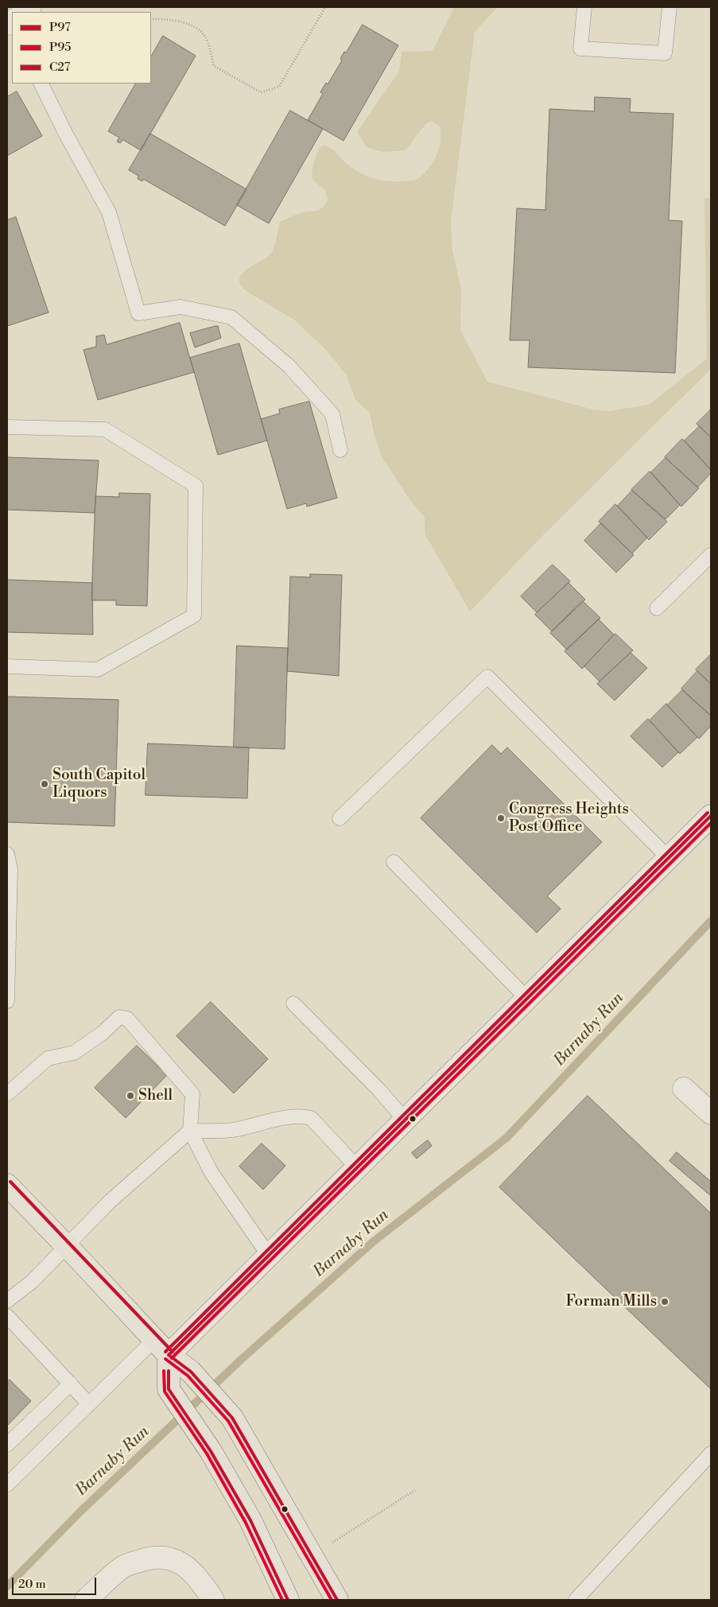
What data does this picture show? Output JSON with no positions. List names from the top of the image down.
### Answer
{
  "water": ["Barnaby Run"],
  "places": [
    "South Capitol Liquors",
    "Congress Heights Post Office",
    "Shell",
    "Forman Mills"
  ],
  "lines": ["transit line C27", "transit line P97", "transit line P95"],
  "legend": ["P97", "P95", "C27"],
  "scale_bar": "20 m"
}
